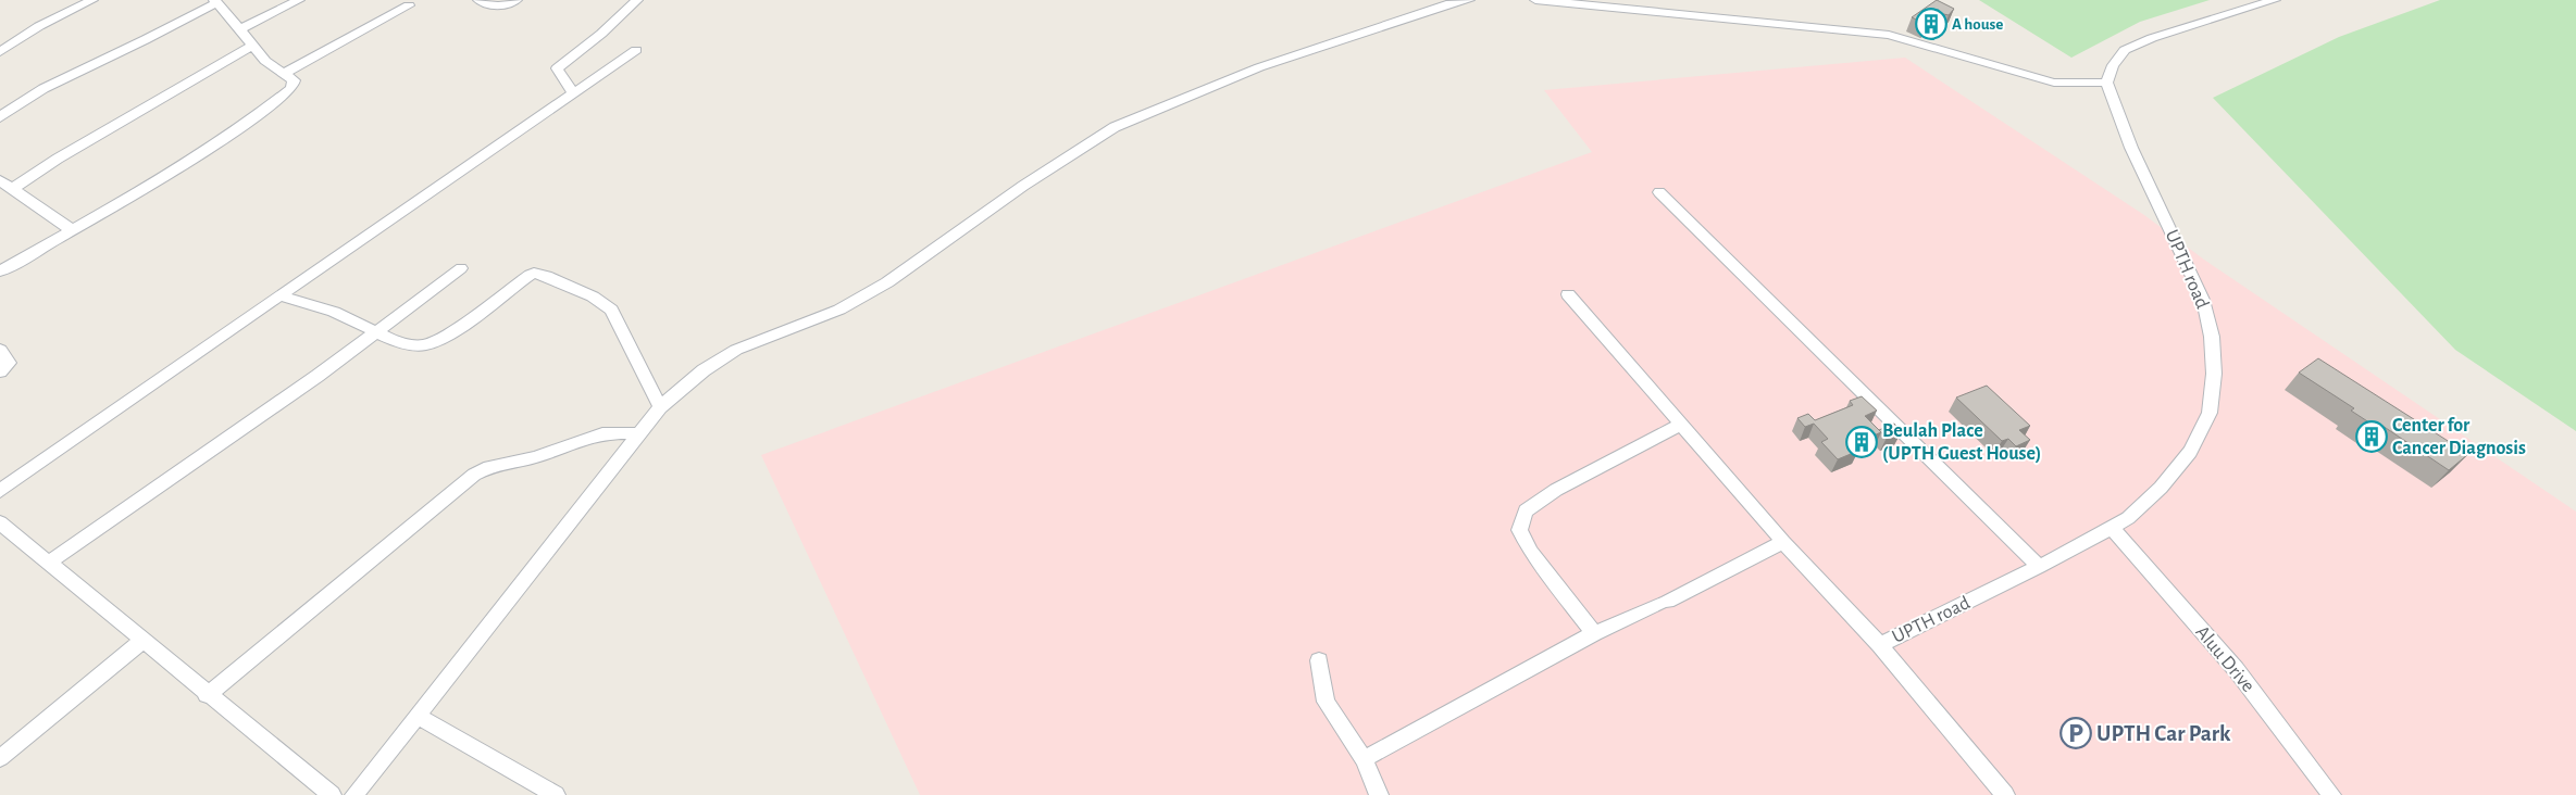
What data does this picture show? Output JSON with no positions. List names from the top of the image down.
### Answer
{
  "streets": {
    "street": ["UPTH road", "Aluu Drive"]
  },
  "crossings": [
    ["UPTH road", "Aluu Drive"]
  ],
  "places": {
    "building": ["A house", "Center for Cancer Diagnosis", "Beulah Place (UPTH Guest House)"],
    "parking": ["UPTH Car Park"]
  }
}
